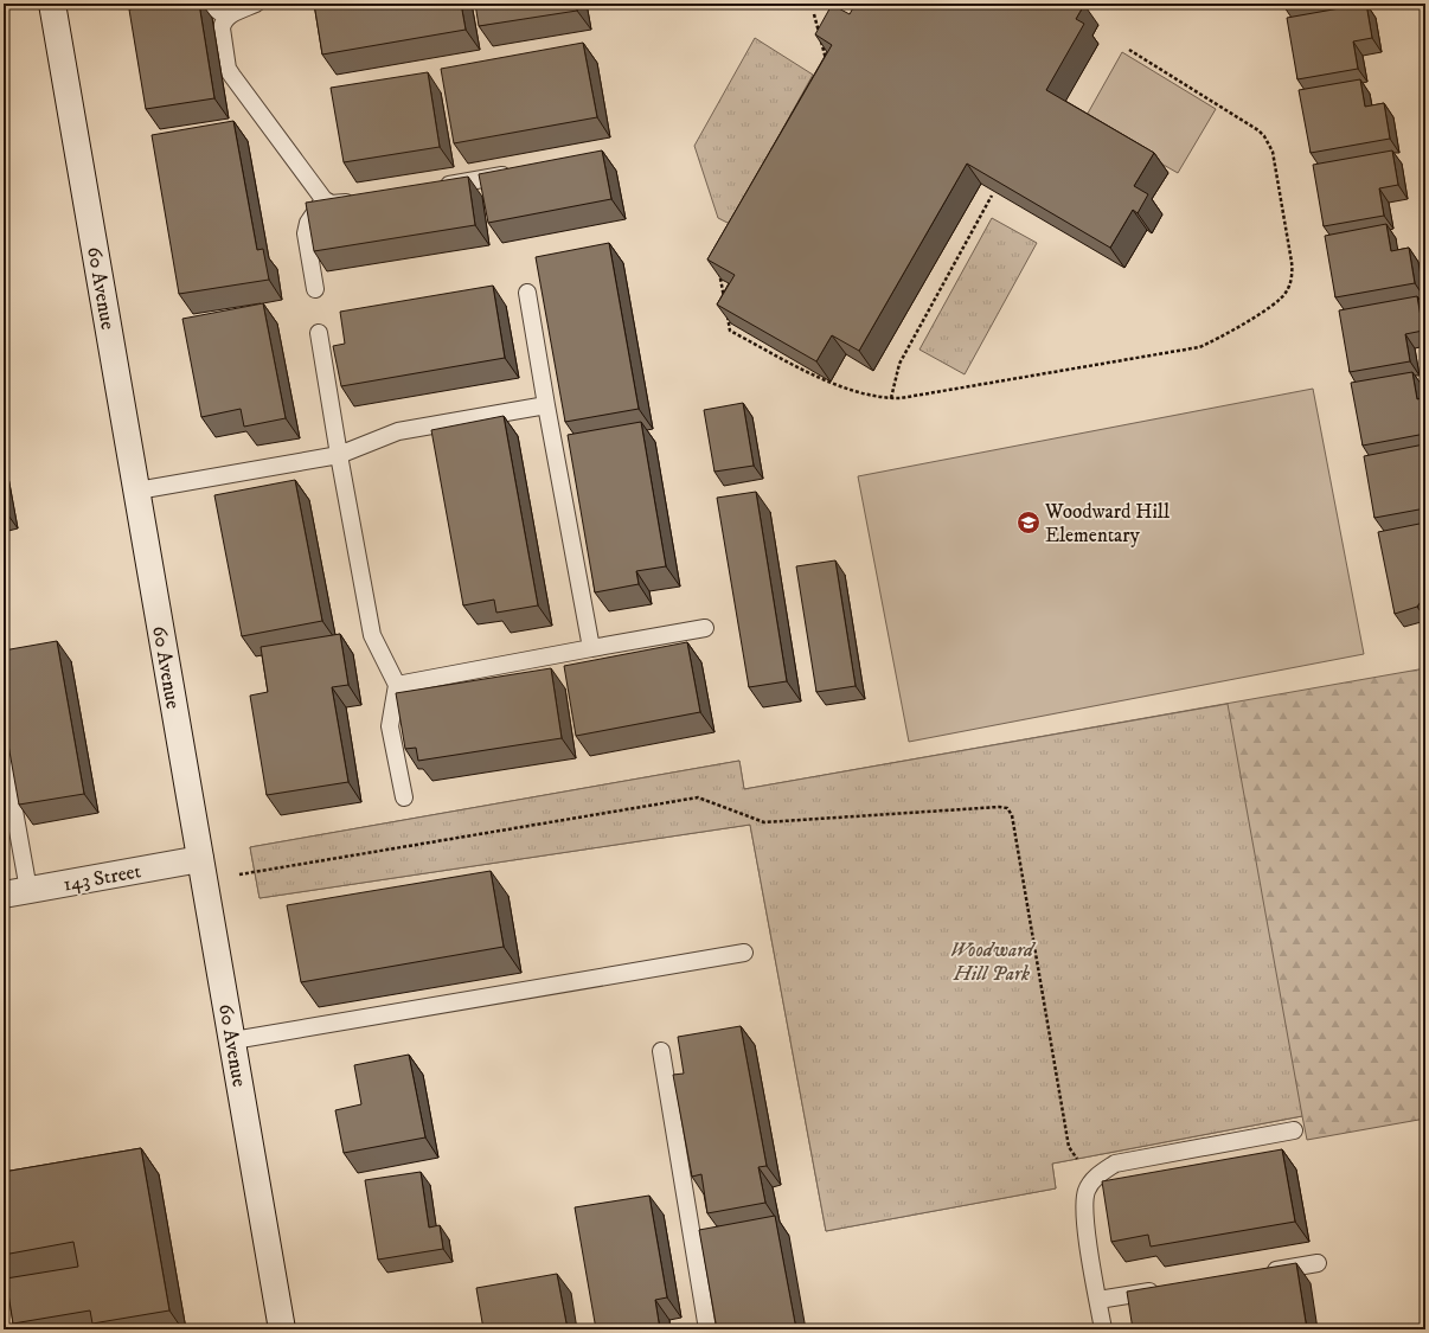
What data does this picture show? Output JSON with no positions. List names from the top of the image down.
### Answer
{
  "streets": {
    "street": ["60 Avenue", "143 Street"]
  },
  "crossings": [
    ["60 Avenue", "143 Street"]
  ],
  "parks": ["Woodward Hill Park"],
  "places": {
    "school or university": ["Woodward Hill Elementary"]
  }
}
